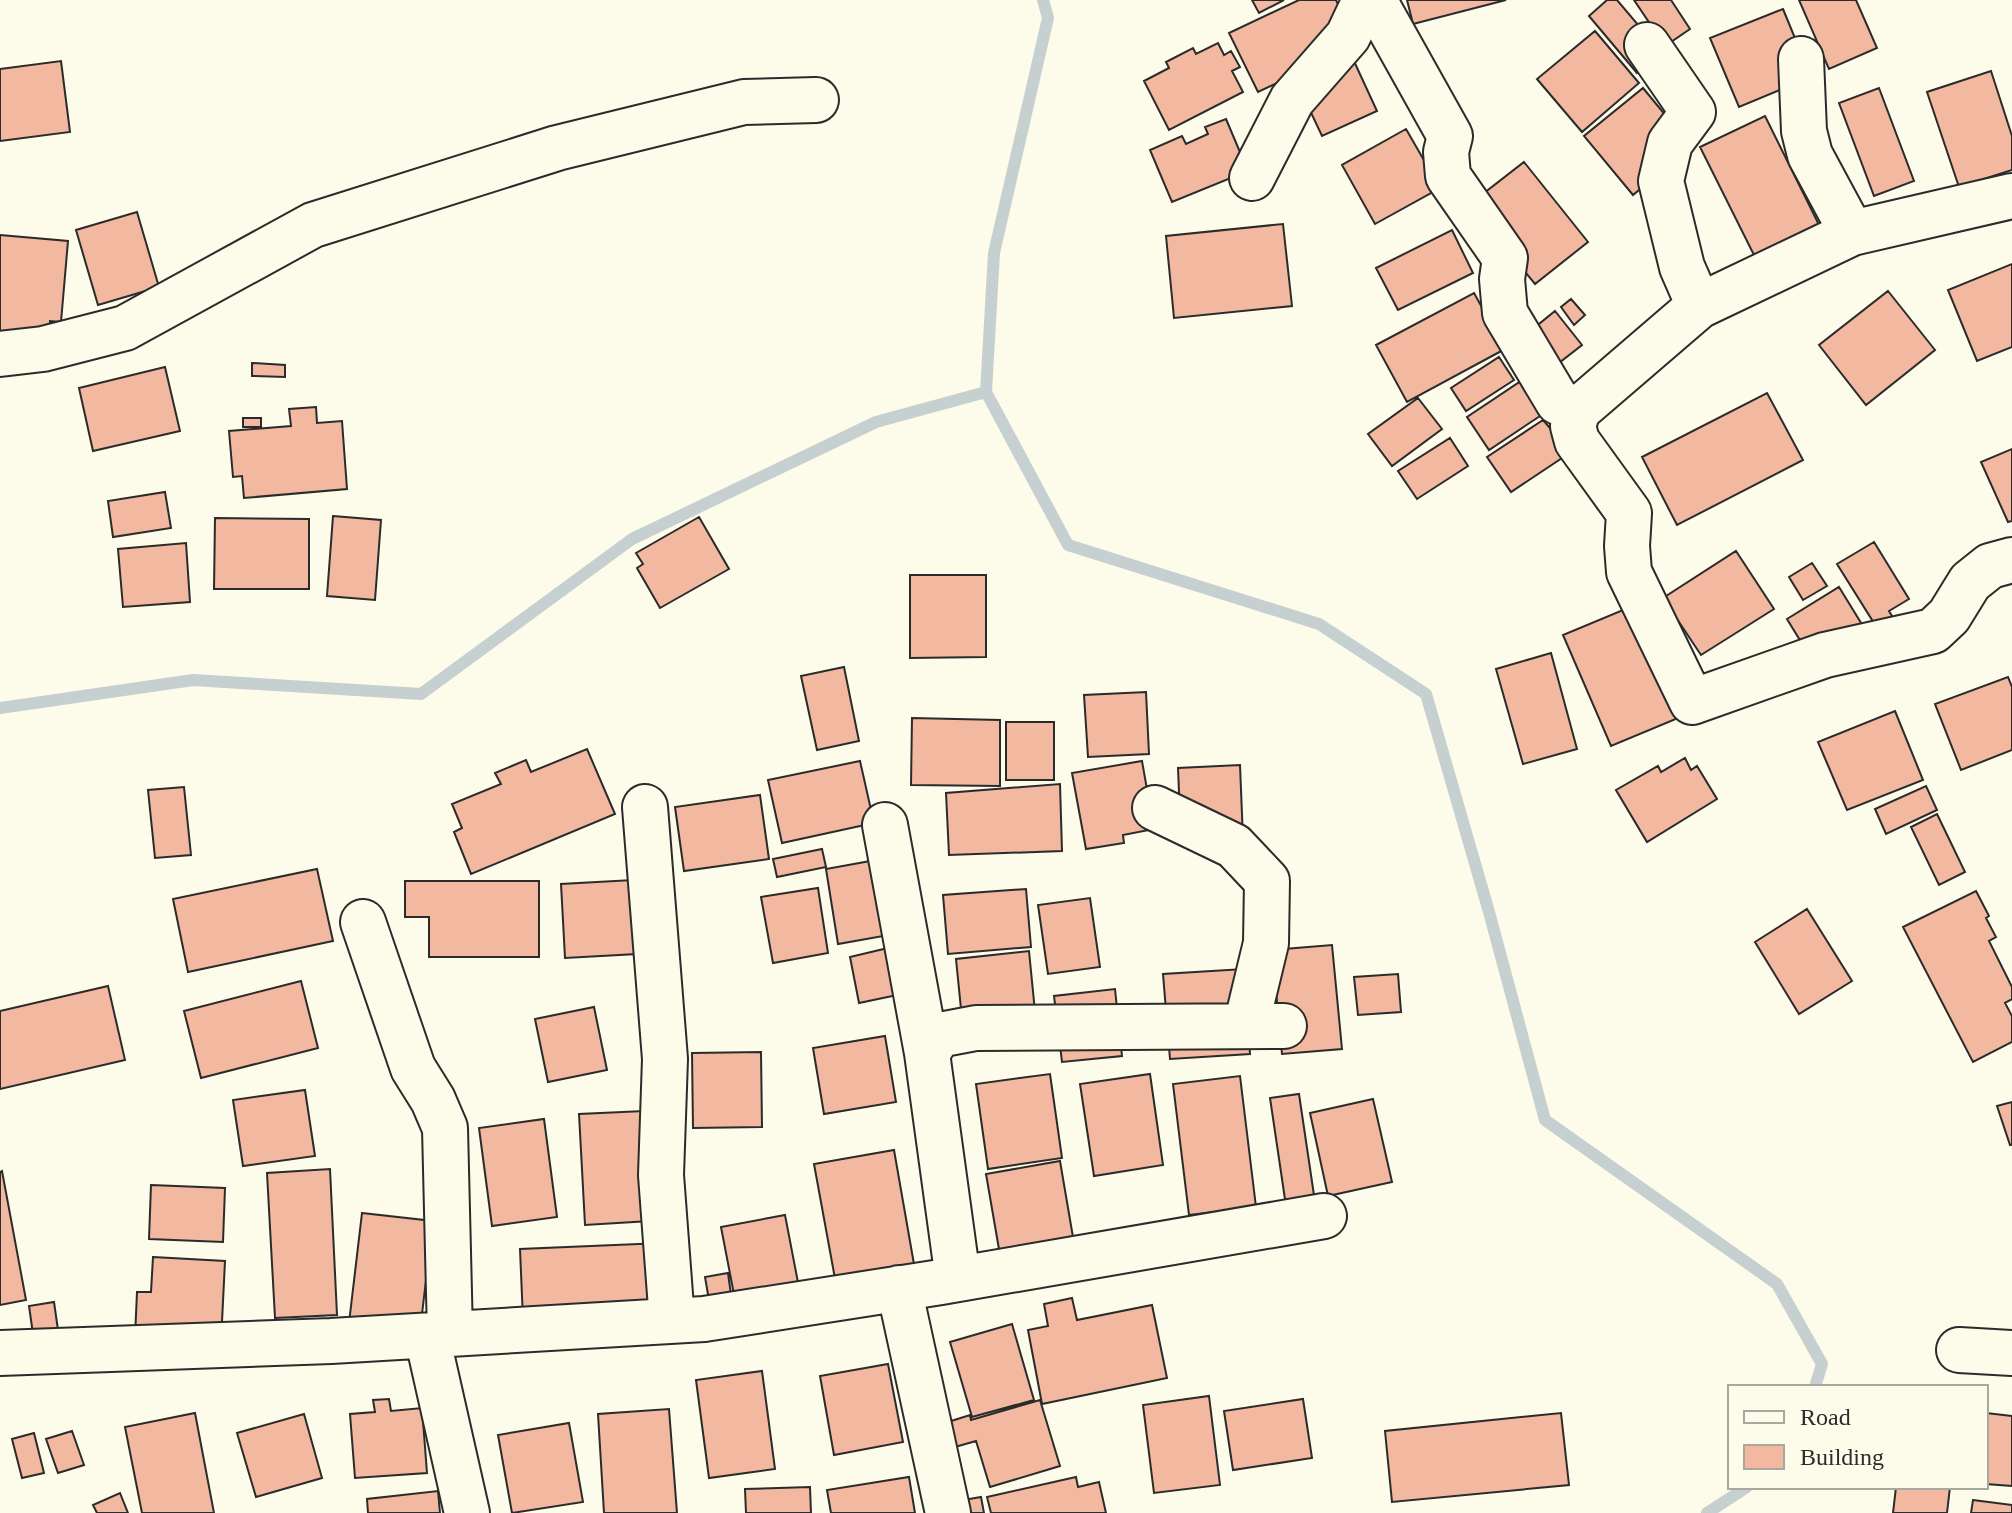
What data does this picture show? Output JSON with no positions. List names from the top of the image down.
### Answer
{
  "legend": ["Road", "Building"]
}
